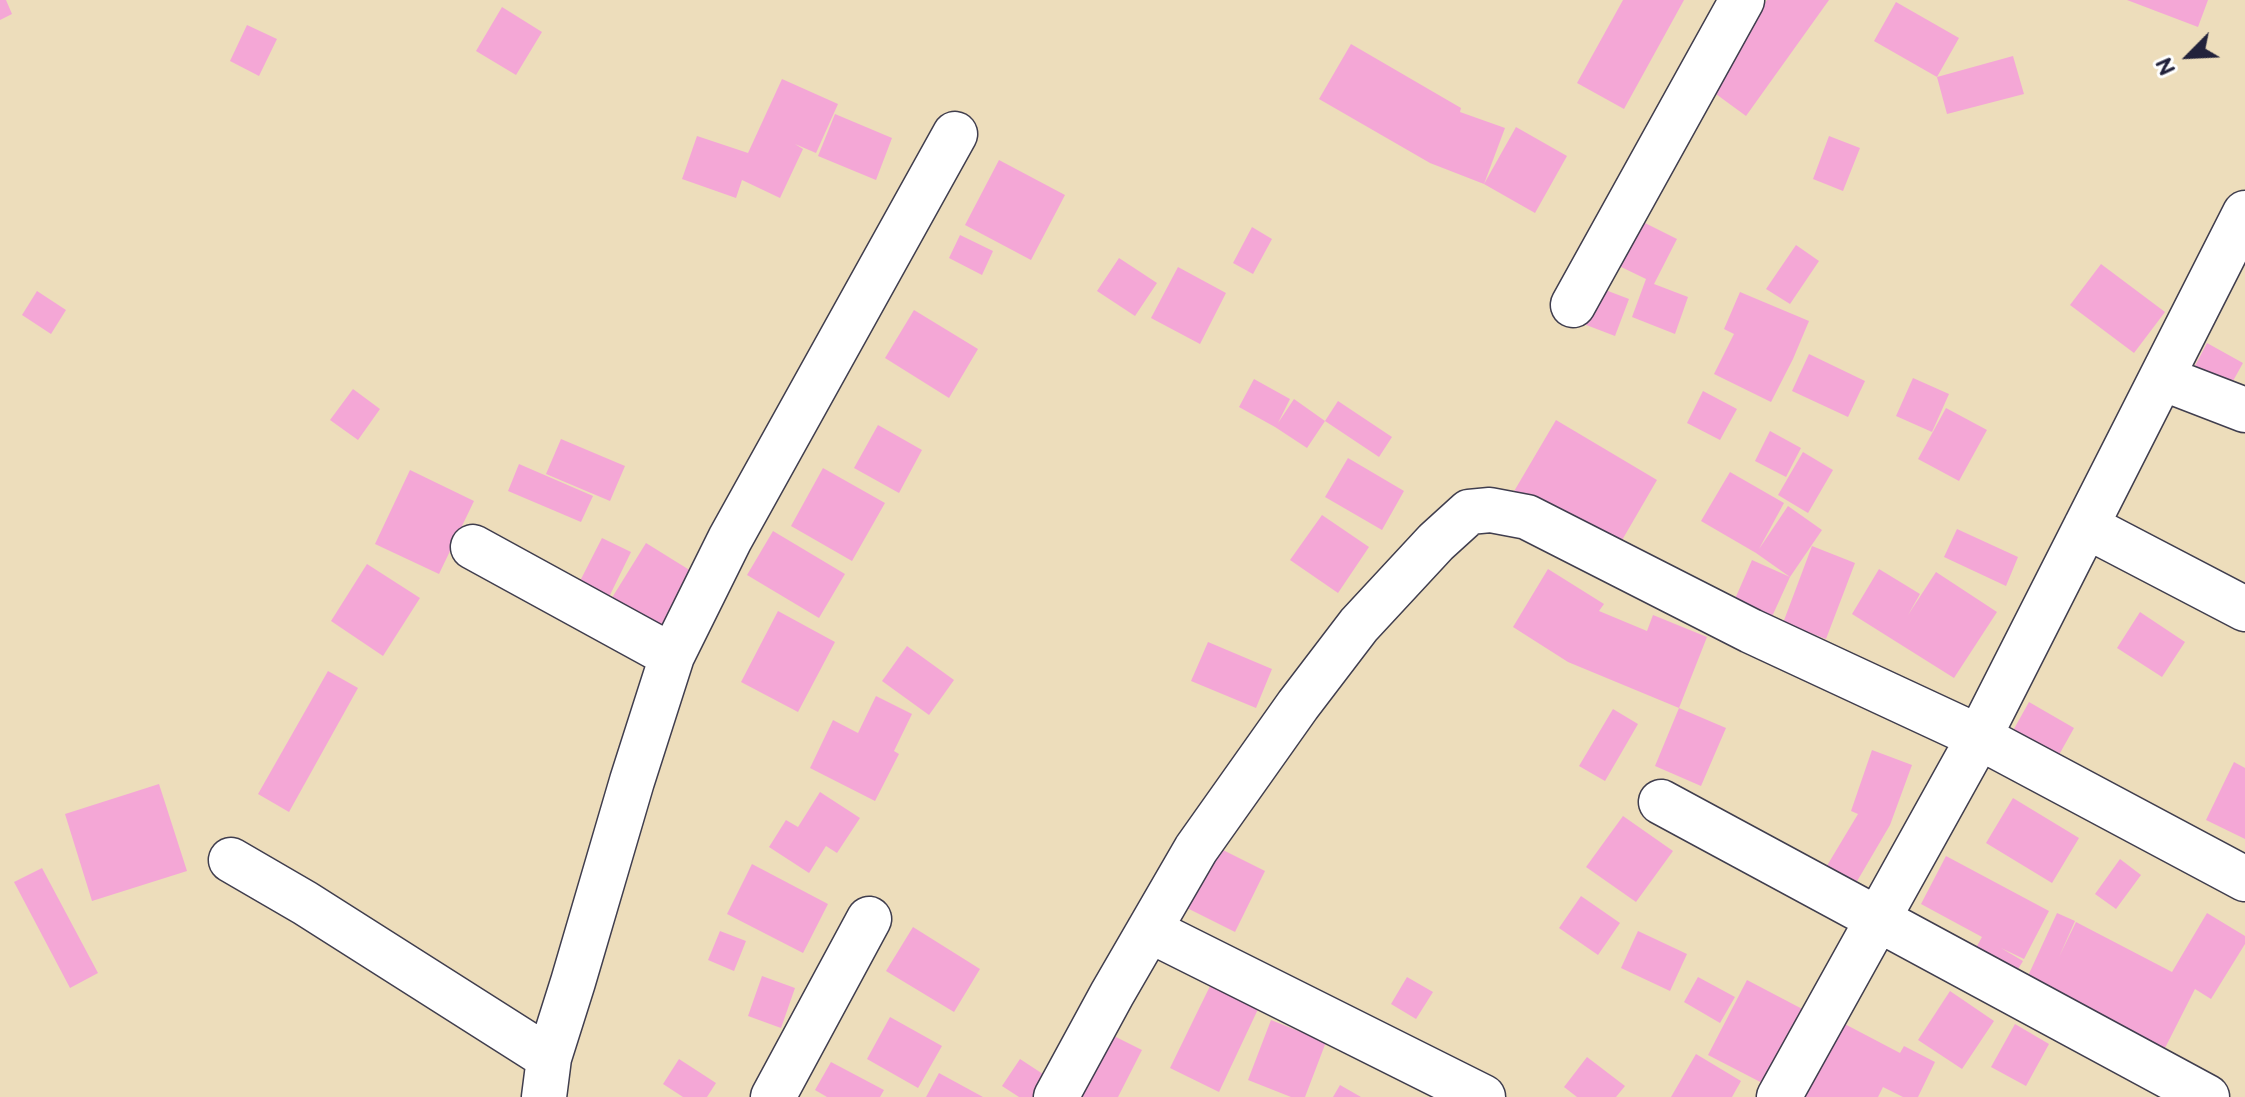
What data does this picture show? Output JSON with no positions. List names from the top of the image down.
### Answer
{
  "north": "bottom left"
}
